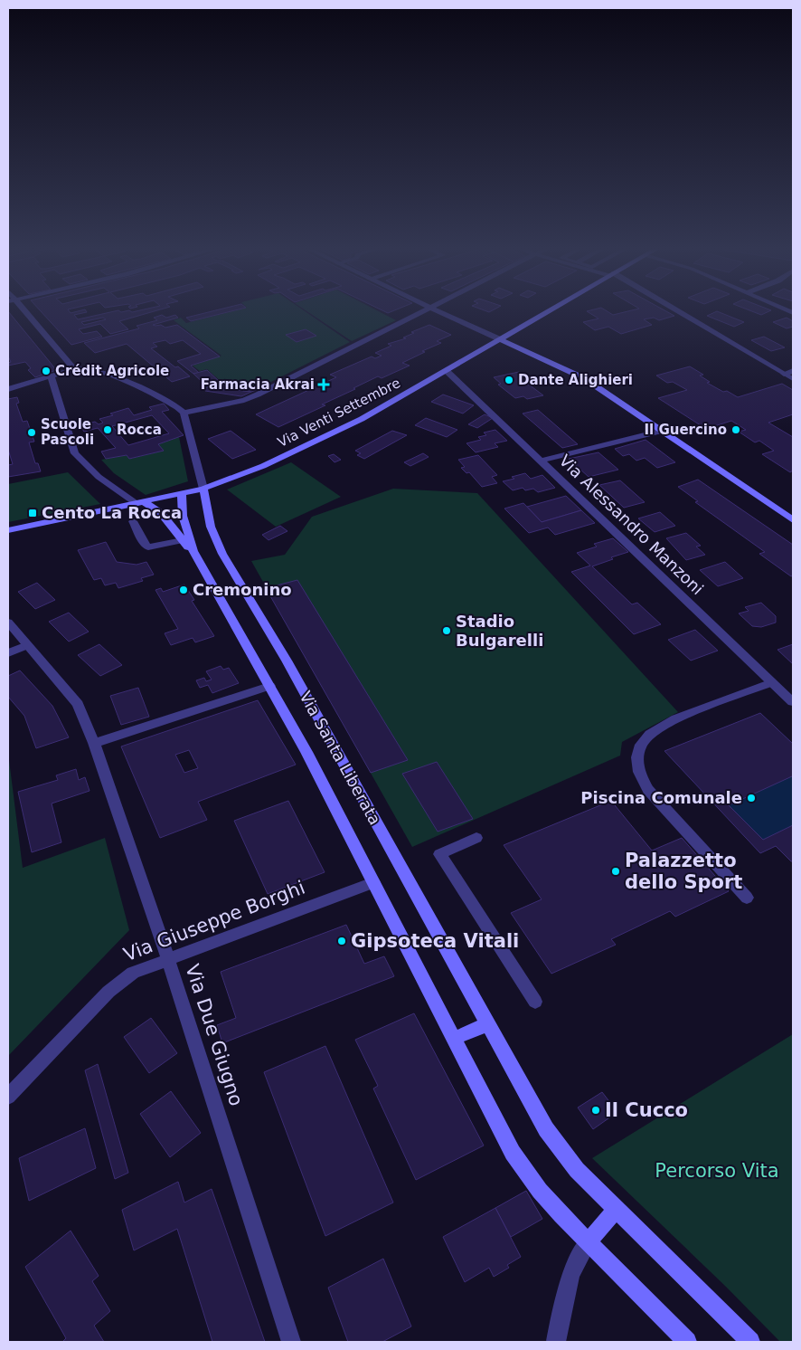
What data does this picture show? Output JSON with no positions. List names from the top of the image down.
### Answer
{
  "streets": {
    "street": [
      "Via Venti Settembre",
      "Via Alessandro Manzoni",
      "Via Santa Liberata",
      "Via Giuseppe Borghi",
      "Via Due Giugno"
    ]
  },
  "crossings": [
    ["Via Venti Settembre", "Via Alessandro Manzoni"],
    ["Via Venti Settembre", "Via Santa Liberata"],
    ["Via Santa Liberata", "Via Giuseppe Borghi"],
    ["Via Giuseppe Borghi", "Via Due Giugno"]
  ],
  "parks": ["Percorso Vita"],
  "places": {
    "other": [
      "Crédit Agricole",
      "Dante Alighieri",
      "Rocca",
      "Il Guercino",
      "Scuole Pascoli",
      "Cremonino",
      "Stadio Bulgarelli",
      "Piscina Comunale",
      "Palazzetto dello Sport",
      "Gipsoteca Vitali",
      "Il Cucco"
    ],
    "health": ["Farmacia Akrai"],
    "transit": ["Cento La Rocca"]
  }
}
